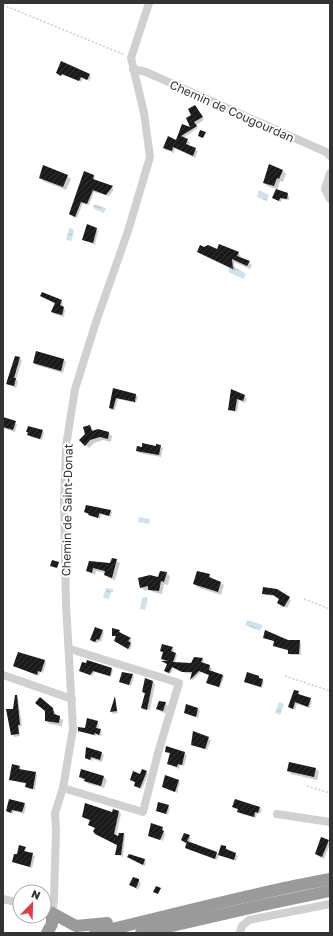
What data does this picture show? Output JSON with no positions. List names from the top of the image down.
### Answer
{
  "streets": {
    "street": ["Chemin de Cougourdan", "Chemin de Saint-Donat"]
  },
  "crossings": [
    ["Chemin de Cougourdan", "Chemin de Saint-Donat"]
  ],
  "north": "top right"
}
